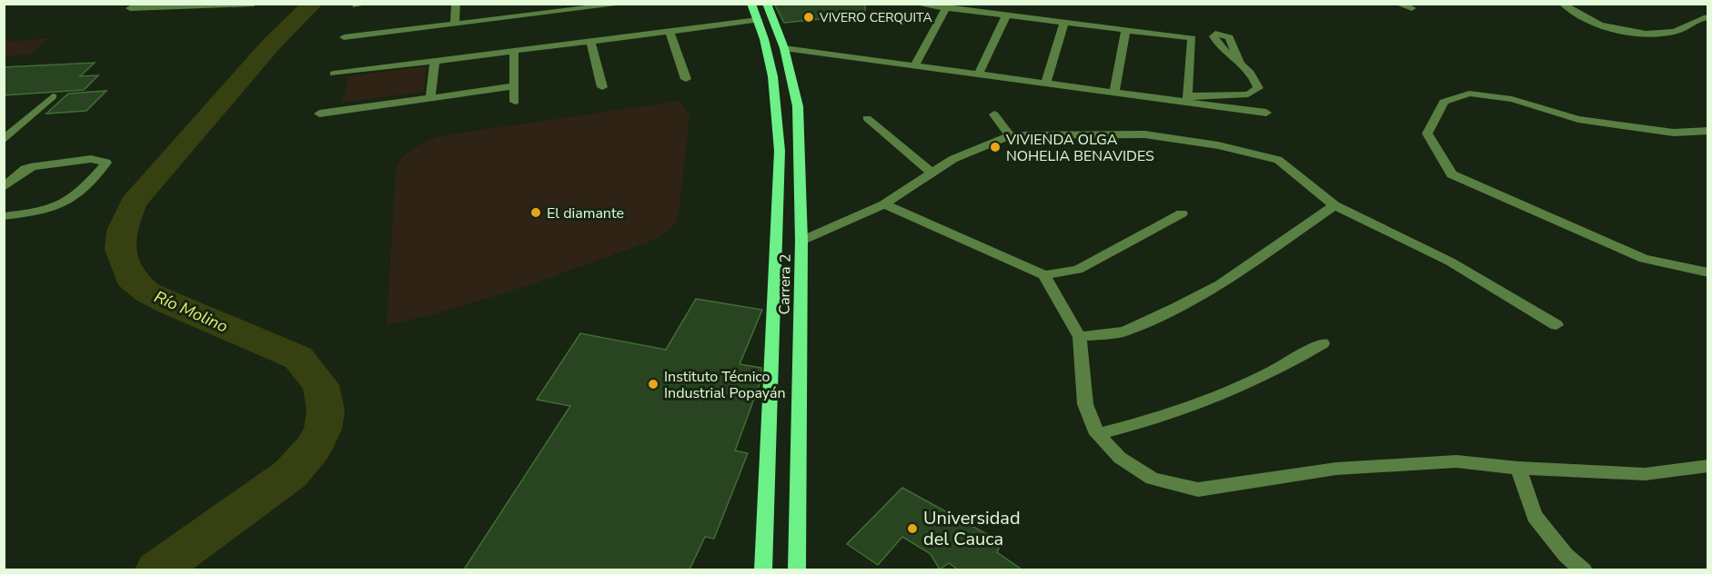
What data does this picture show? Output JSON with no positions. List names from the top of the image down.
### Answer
{
  "streets": {
    "main road": ["Carrera 2"]
  },
  "water": ["Río Molino"],
  "places": [
    "VIVERO CERQUITA",
    "VIVIENDA OLGA NOHELIA BENAVIDES",
    "El diamante",
    "Instituto Técnico Industrial Popayán",
    "Universidad del Cauca"
  ]
}
